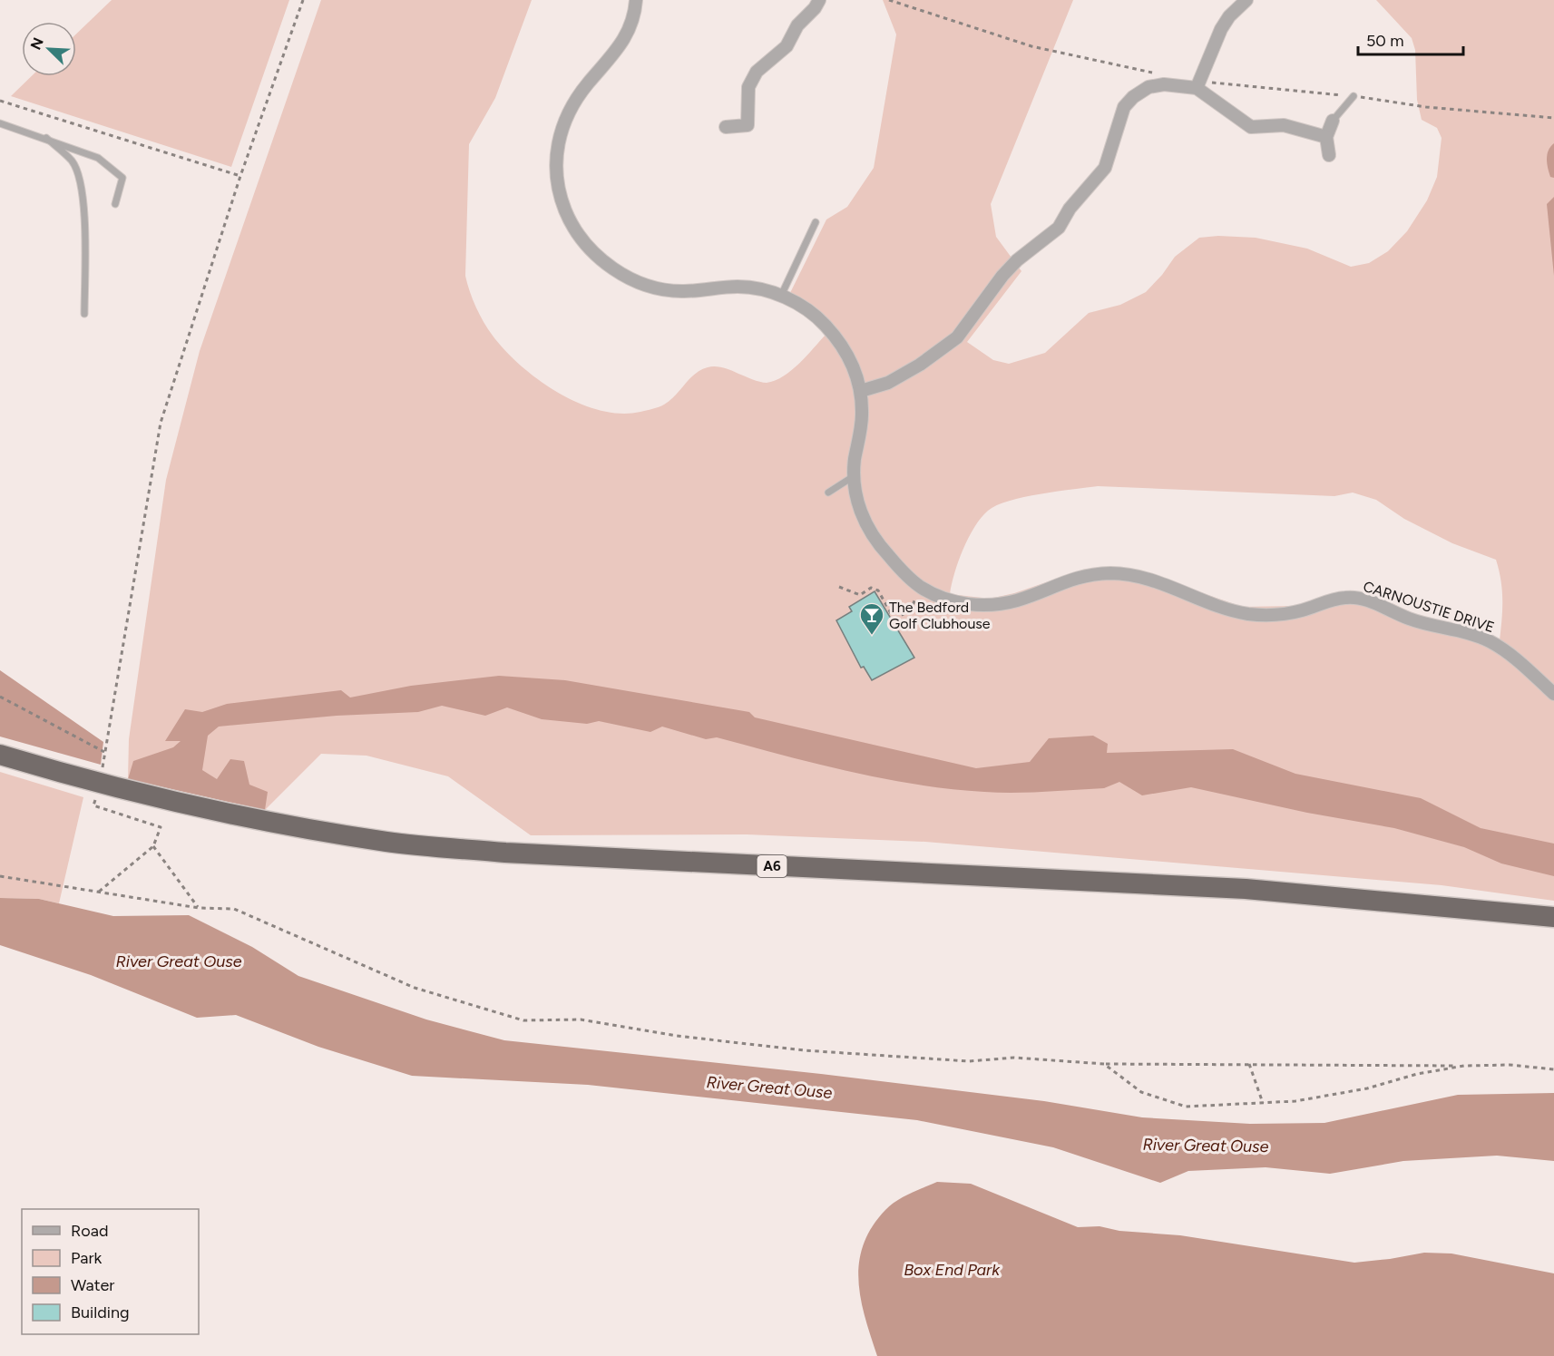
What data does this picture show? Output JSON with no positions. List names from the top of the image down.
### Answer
{
  "streets": {
    "highway": ["A6"],
    "street": ["CARNOUSTIE DRIVE"]
  },
  "water": ["River Great Ouse", "Box End Park"],
  "places": {
    "bar": ["The Bedford Golf Clubhouse"]
  },
  "legend": [
    "Road",
    "Park",
    "Water",
    "Building"
  ],
  "scale_bar": "50 m",
  "north": "top left"
}
